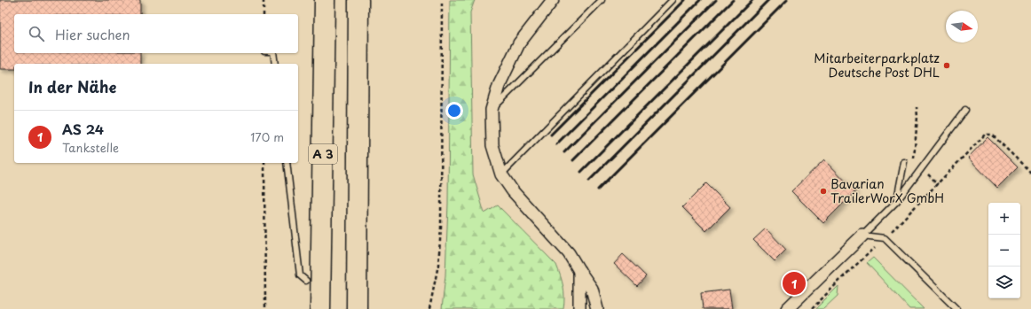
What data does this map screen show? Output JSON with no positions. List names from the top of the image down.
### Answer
{
  "streets": {
    "highway": ["A 3"]
  },
  "places": ["Mitarbeiterparkplatz Deutsche Post DHL", "Bavarian TrailerWorX GmbH"],
  "north": "right",
  "page": {
    "search": "Hier suchen",
    "heading": "In der Nähe",
    "list": [
      {
        "mark": "1",
        "name": "AS 24",
        "note": "Tankstelle",
        "value": "170 m"
      }
    ],
    "map_buttons": ["+", "−"],
    "pins": "1"
  }
}
